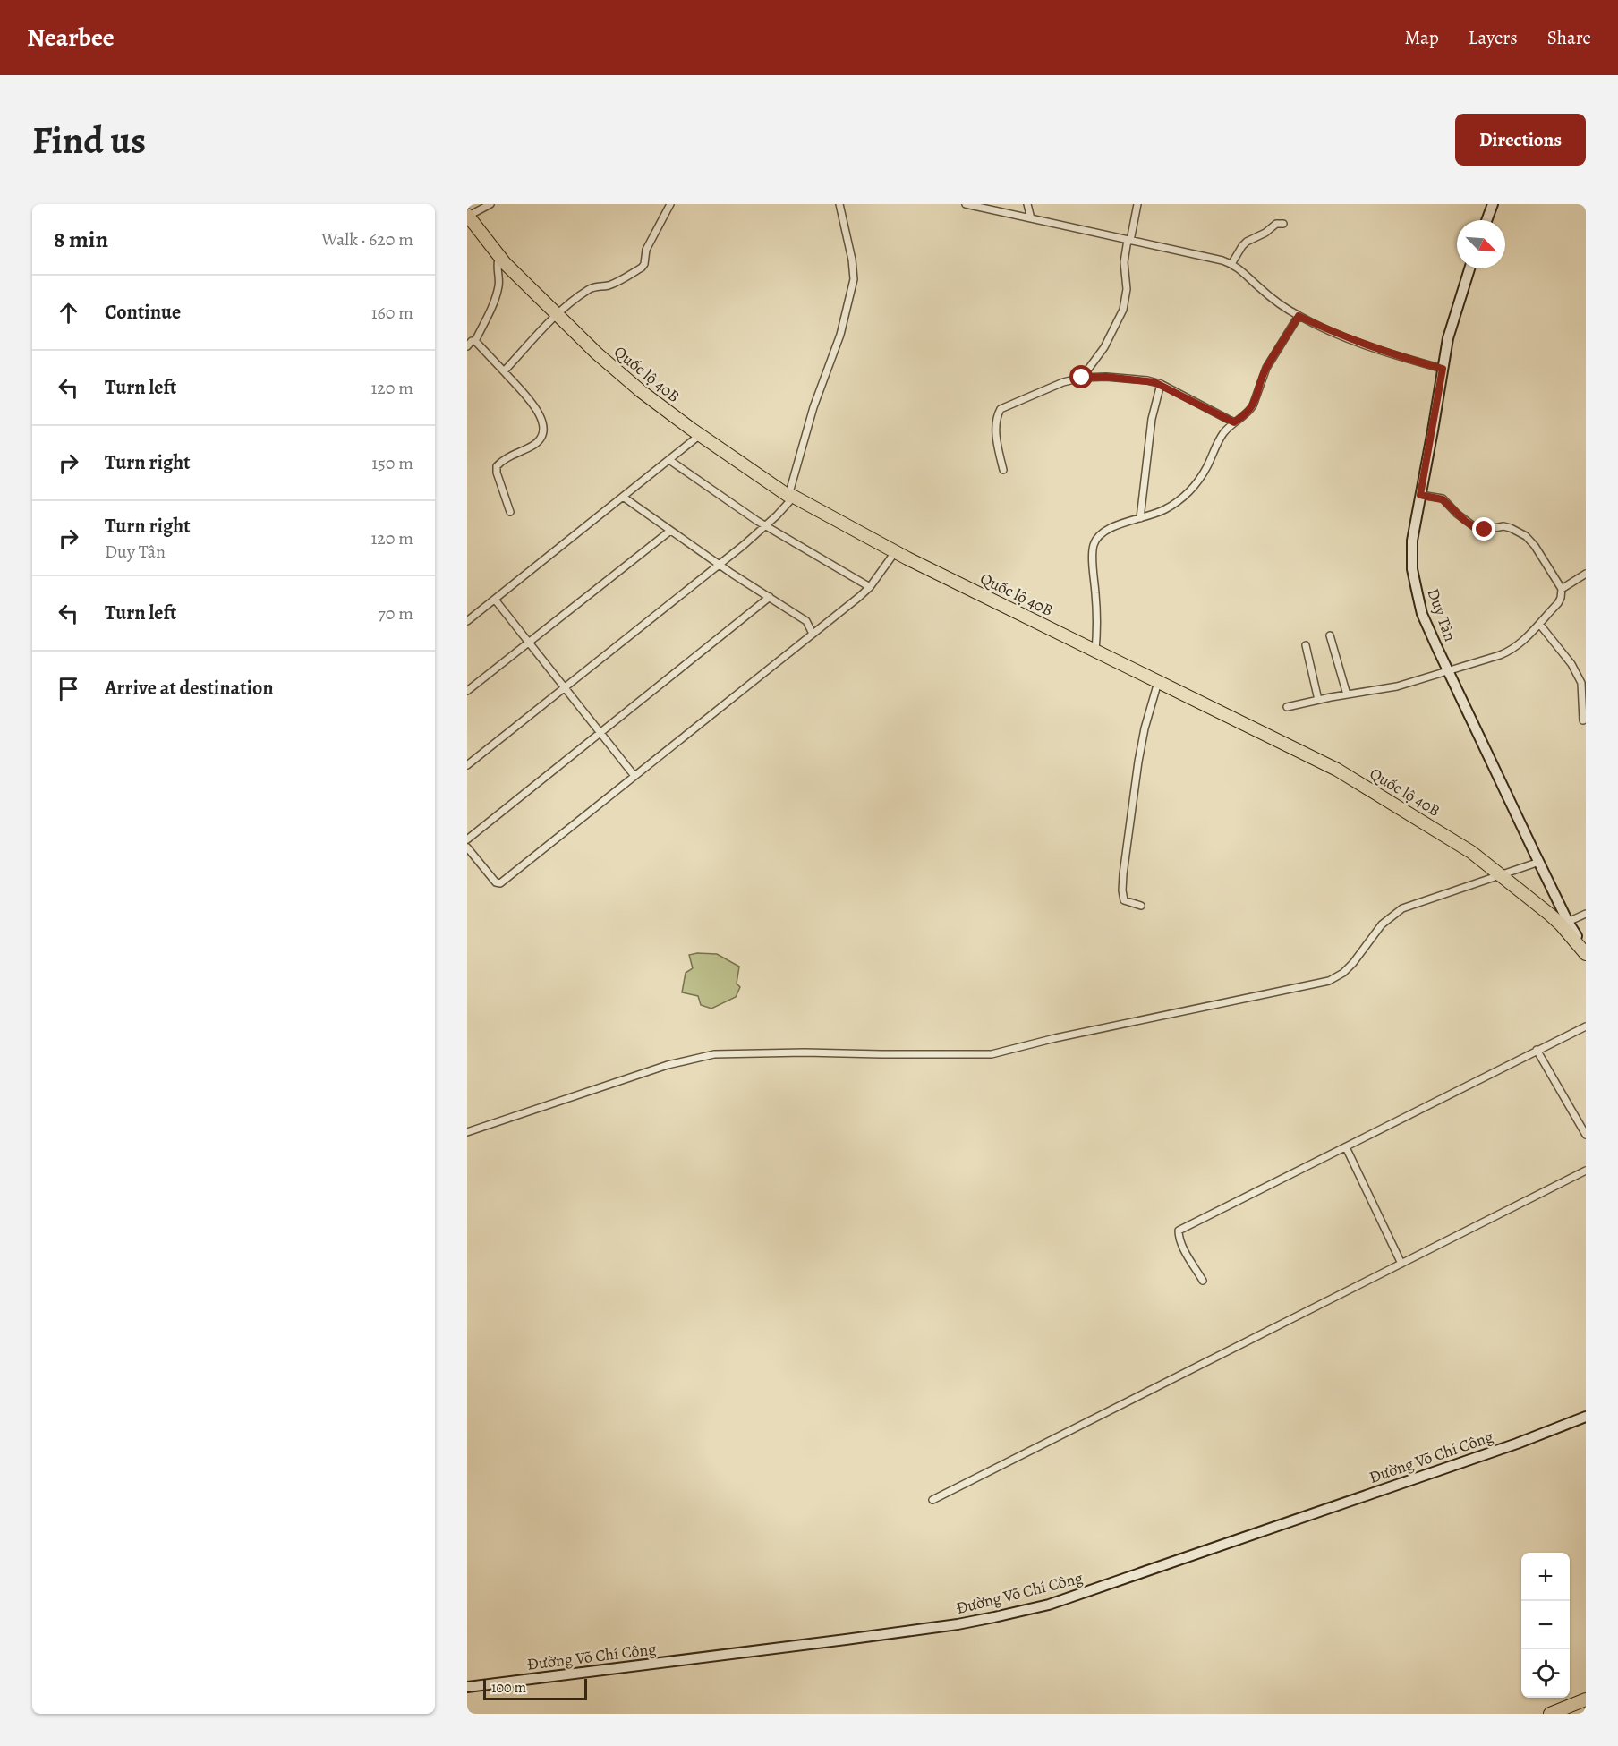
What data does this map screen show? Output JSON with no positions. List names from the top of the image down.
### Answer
{
  "streets": {
    "highway": ["Quốc lộ 40B"],
    "main road": ["Duy Tân", "Đường Võ Chí Công"]
  },
  "crossings": [
    ["Quốc lộ 40B", "Duy Tân"]
  ],
  "scale_bar": "100 m",
  "north": "bottom right",
  "page": {
    "header": "Nearbee",
    "nav": ["Map", "Layers", "Share"],
    "buttons": "Directions",
    "title": "Find us",
    "heading": ["8 min", "Walk · 620 m"],
    "list": [
      ["Continue", "160 m"],
      ["Turn left", "120 m"],
      ["Turn right", "150 m"],
      ["Turn right", "Duy Tân", "120 m"],
      ["Turn left", "70 m"],
      "Arrive at destination"
    ],
    "map_buttons": ["+", "−"],
    "scale": "100 m"
  }
}
